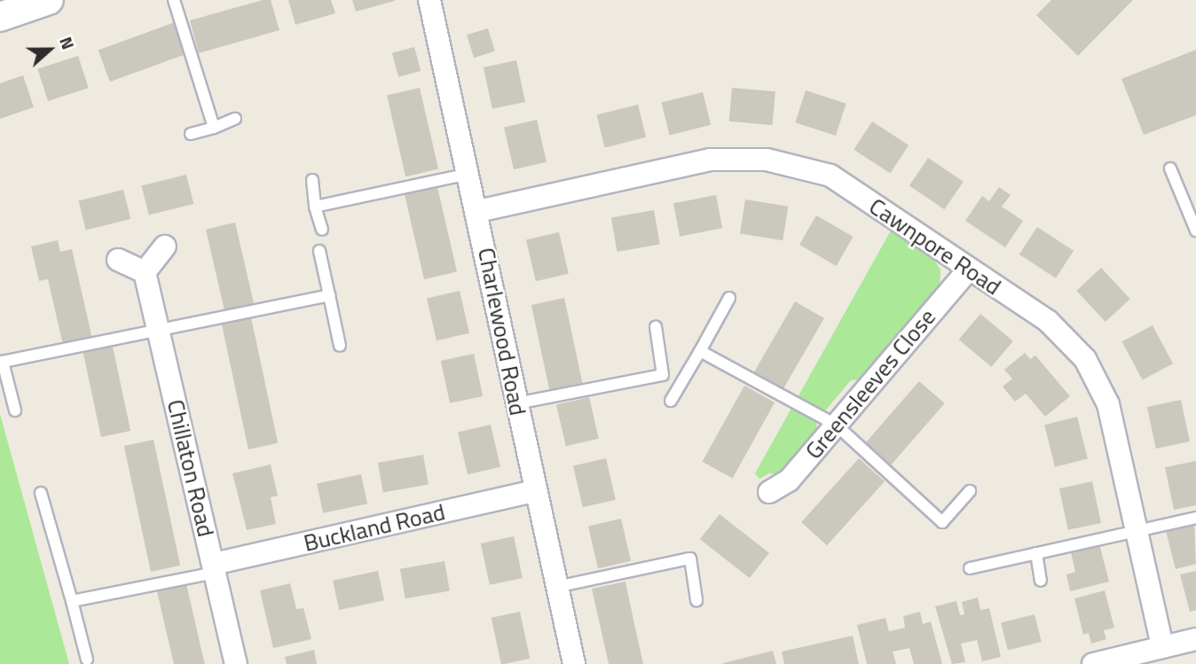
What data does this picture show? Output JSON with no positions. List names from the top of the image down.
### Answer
{
  "streets": {
    "street": [
      "Cawnpore Road",
      "Charlewood Road",
      "Greensleeves Close",
      "Chillaton Road",
      "Buckland Road"
    ]
  },
  "crossings": [
    ["Cawnpore Road", "Charlewood Road"],
    ["Cawnpore Road", "Greensleeves Close"],
    ["Charlewood Road", "Buckland Road"],
    ["Chillaton Road", "Buckland Road"]
  ],
  "north": "right"
}
